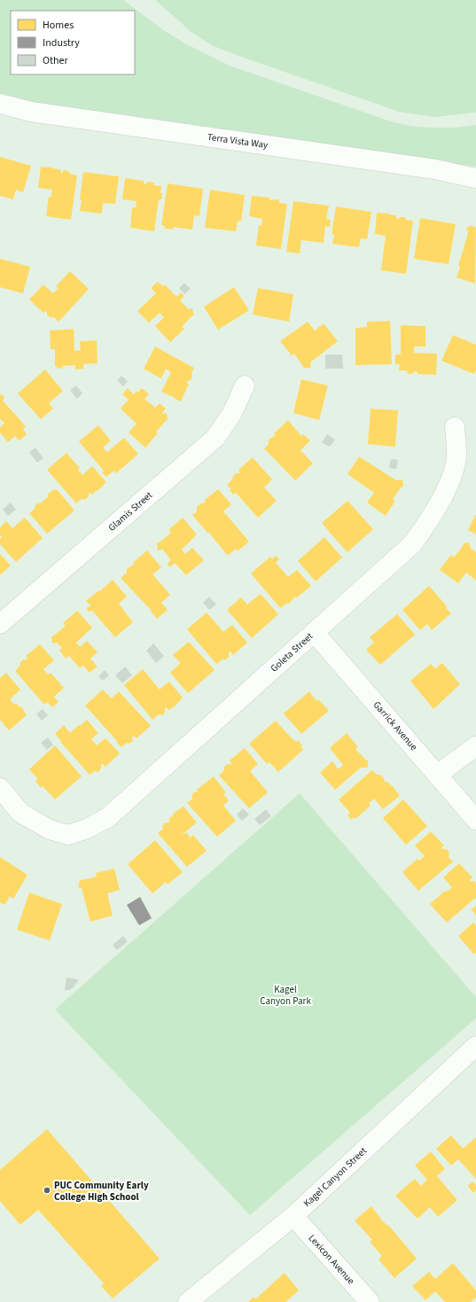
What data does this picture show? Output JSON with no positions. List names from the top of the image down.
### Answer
{
  "streets": {
    "street": [
      "Terra Vista Way",
      "Glamis Street",
      "Goleta Street",
      "Garrick Avenue",
      "Kagel Canyon Street",
      "Lexicon Avenue"
    ]
  },
  "crossings": [
    ["Goleta Street", "Garrick Avenue"],
    ["Kagel Canyon Street", "Lexicon Avenue"]
  ],
  "parks": ["Kagel Canyon Park"],
  "places": ["PUC Community Early College High School"],
  "legend": ["Homes", "Industry", "Other"]
}
